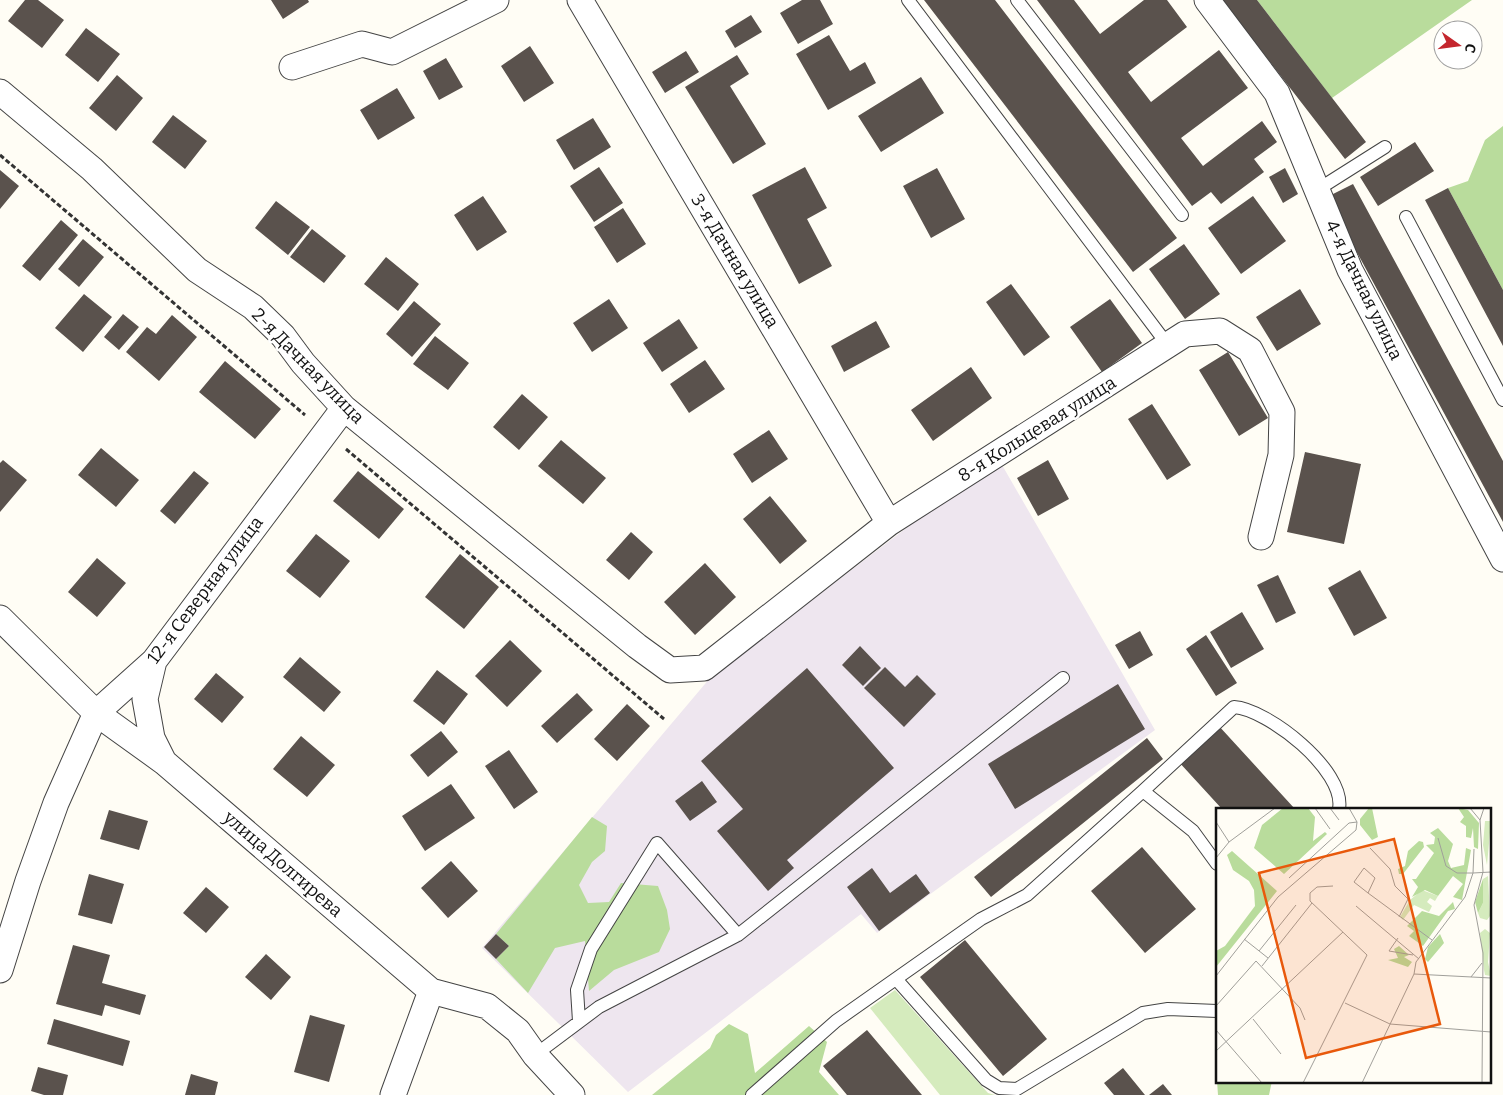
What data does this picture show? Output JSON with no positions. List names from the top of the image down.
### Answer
{
  "streets": {
    "street": [
      "3-я Дачная улица",
      "4-я Дачная улица",
      "2-я Дачная улица",
      "8-я Кольцевая улица",
      "12-я Северная улица",
      "улица Долгирева"
    ]
  },
  "crossings": [
    ["3-я Дачная улица", "8-я Кольцевая улица"],
    ["2-я Дачная улица", "8-я Кольцевая улица"],
    ["2-я Дачная улица", "12-я Северная улица"],
    ["12-я Северная улица", "улица Долгирева"]
  ],
  "north": "right"
}
